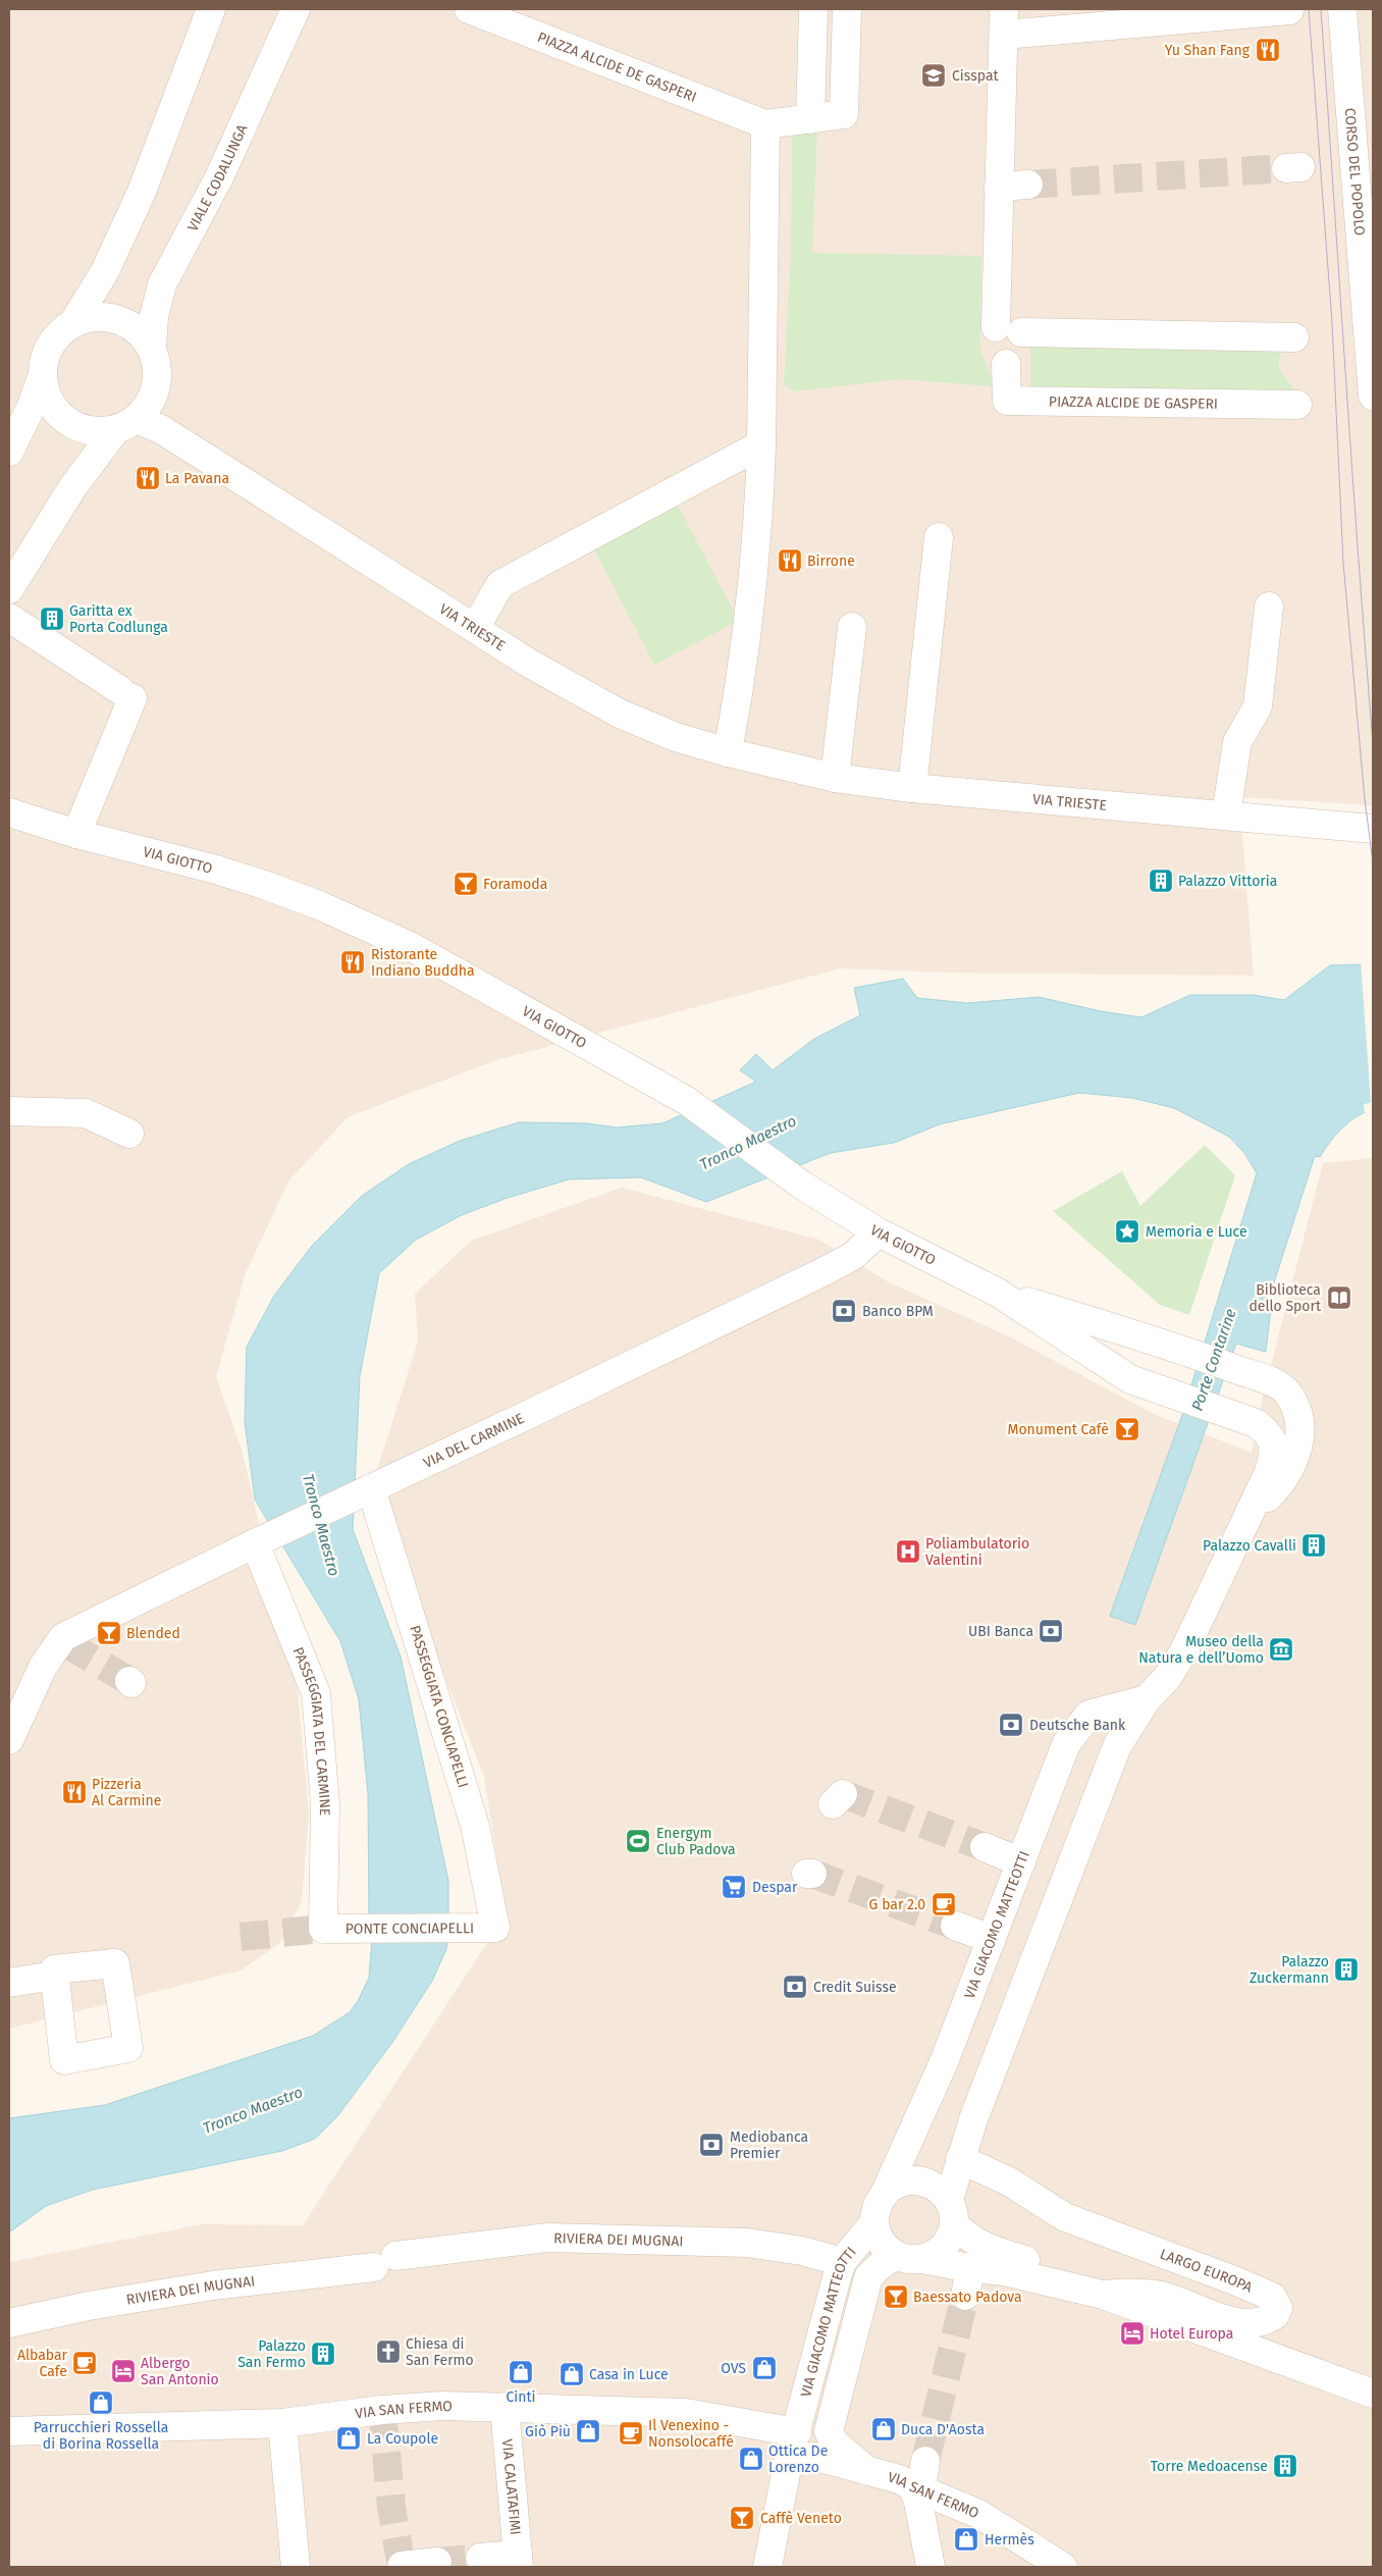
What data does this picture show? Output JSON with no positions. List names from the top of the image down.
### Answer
{
  "streets": {
    "street": [
      "PIAZZA ALCIDE DE GASPERI",
      "CORSO DEL POPOLO",
      "VIALE CODALUNGA",
      "VIA TRIESTE",
      "VIA GIOTTO",
      "VIA DEL CARMINE",
      "PASSEGGIATA CONCIAPELLI",
      "PASSEGGIATA DEL CARMINE",
      "VIA GIACOMO MATTEOTTI",
      "PONTE CONCIAPELLI",
      "RIVIERA DEI MUGNAI",
      "LARGO EUROPA",
      "VIA SAN FERMO",
      "VIA CALATAFIMI"
    ]
  },
  "crossings": [
    ["VIALE CODALUNGA", "VIA TRIESTE"],
    ["VIA GIOTTO", "VIA DEL CARMINE"],
    ["VIA DEL CARMINE", "PASSEGGIATA CONCIAPELLI"],
    ["VIA DEL CARMINE", "PASSEGGIATA DEL CARMINE"],
    ["PASSEGGIATA CONCIAPELLI", "PONTE CONCIAPELLI"],
    ["PASSEGGIATA DEL CARMINE", "PONTE CONCIAPELLI"],
    ["VIA GIACOMO MATTEOTTI", "RIVIERA DEI MUGNAI"],
    ["VIA GIACOMO MATTEOTTI", "LARGO EUROPA"],
    ["VIA GIACOMO MATTEOTTI", "VIA SAN FERMO"],
    ["VIA SAN FERMO", "VIA CALATAFIMI"]
  ],
  "water": ["Tronco Maestro", "Porte Contarine"],
  "places": {
    "restaurant": [
      "Yu Shan Fang",
      "La Pavana",
      "Birrone",
      "Ristorante Indiano Buddha",
      "Pizzeria Al Carmine"
    ],
    "school or university": ["Cisspat"],
    "building": [
      "Garitta ex Porta Codlunga",
      "Palazzo Vittoria",
      "Palazzo Cavalli",
      "Palazzo Zuckermann",
      "Palazzo San Fermo",
      "Torre Medoacense"
    ],
    "bar": [
      "Foramoda",
      "Monument Cafè",
      "Blended",
      "Baessato Padova",
      "Caffè Veneto"
    ],
    "place": ["Memoria e Luce"],
    "library": ["Biblioteca dello Sport"],
    "bank": [
      "Banco BPM",
      "UBI Banca",
      "Deutsche Bank",
      "Credit Suisse",
      "Mediobanca Premier"
    ],
    "hospital": ["Poliambulatorio Valentini"],
    "museum": ["Museo della Natura e dell’Uomo"],
    "sports": ["Energym Club Padova"],
    "supermarket": ["Despar"],
    "cafe": ["G bar 2.0", "Albabar Cafe", "Il Venexino - Nonsolocaffé"],
    "hotel": ["Hotel Europa", "Albergo San Antonio"],
    "church": ["Chiesa di San Fermo"],
    "shop": [
      "OVS",
      "Cinti",
      "Casa in Luce",
      "Parrucchieri Rossella di Borina Rossella",
      "Duca D'Aosta",
      "Giò Più",
      "La Coupole",
      "Ottica De Lorenzo",
      "Hermès"
    ]
  }
}
